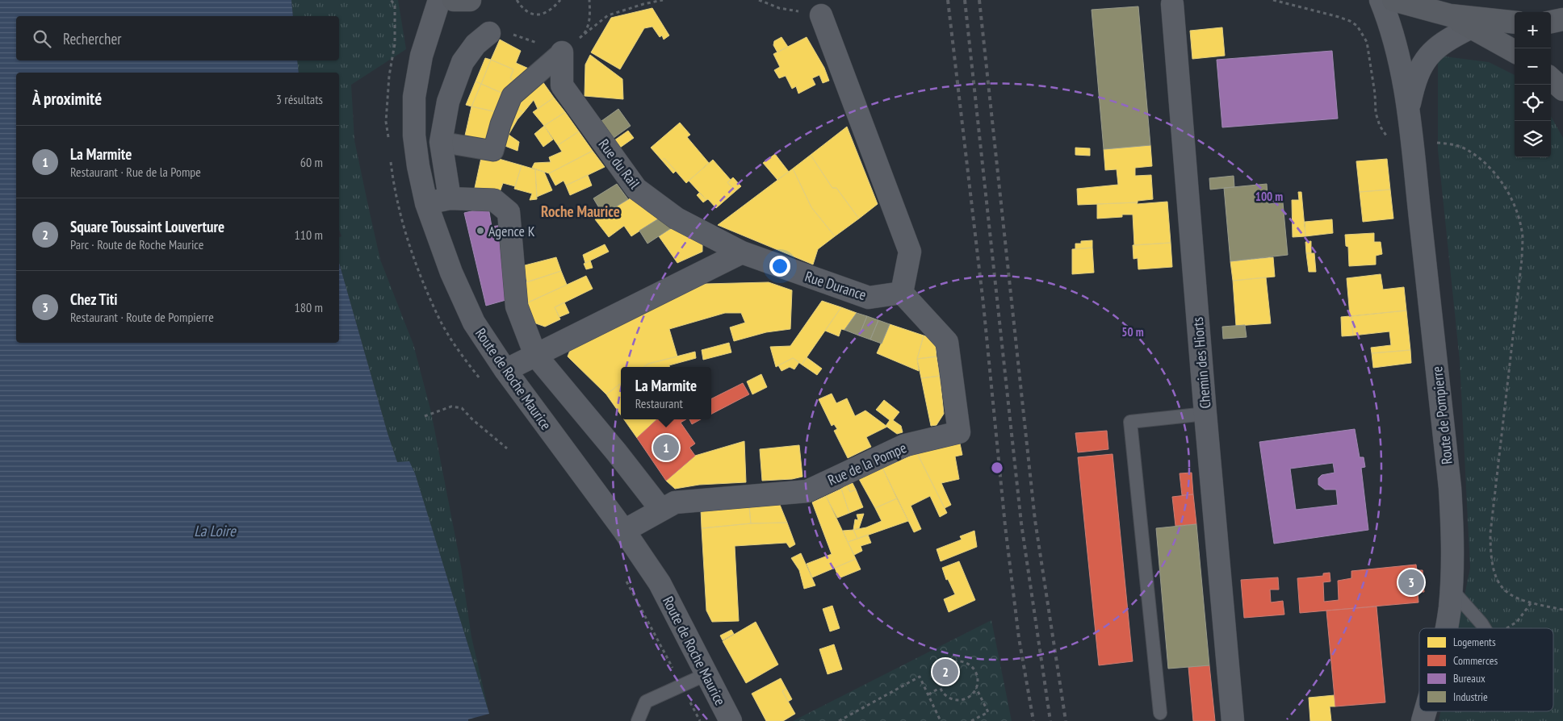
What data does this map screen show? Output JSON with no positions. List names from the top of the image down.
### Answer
{
  "streets": {
    "street": [
      "Rue du Rail",
      "Rue Durance",
      "Chemin des Hiorts",
      "Route de Roche Maurice",
      "Route de Pompierre",
      "Rue de la Pompe"
    ]
  },
  "crossings": [
    ["Rue du Rail", "Rue Durance"],
    ["Rue Durance", "Rue de la Pompe"],
    ["Route de Roche Maurice", "Rue de la Pompe"]
  ],
  "districts": ["Roche Maurice"],
  "water": ["La Loire"],
  "places": ["Agence K"],
  "legend": [
    "Logements",
    "Commerces",
    "Bureaux",
    "Industrie"
  ],
  "page": {
    "map_buttons": ["+", "−"],
    "search": "Rechercher",
    "heading": ["À proximité", "3 résultats"],
    "list": [
      {
        "mark": "1",
        "name": "La Marmite",
        "note": "Restaurant · Rue de la Pompe",
        "value": "60 m"
      },
      {
        "mark": "2",
        "name": "Square Toussaint Louverture",
        "note": "Parc · Route de Roche Maurice",
        "value": "110 m"
      },
      {
        "mark": "3",
        "name": "Chez Titi",
        "note": "Restaurant · Route de Pompierre",
        "value": "180 m"
      }
    ],
    "popup": ["La Marmite", "Restaurant"],
    "pins": ["1", "3", "2"]
  },
  "rings": ["100 m", "50 m"]
}
